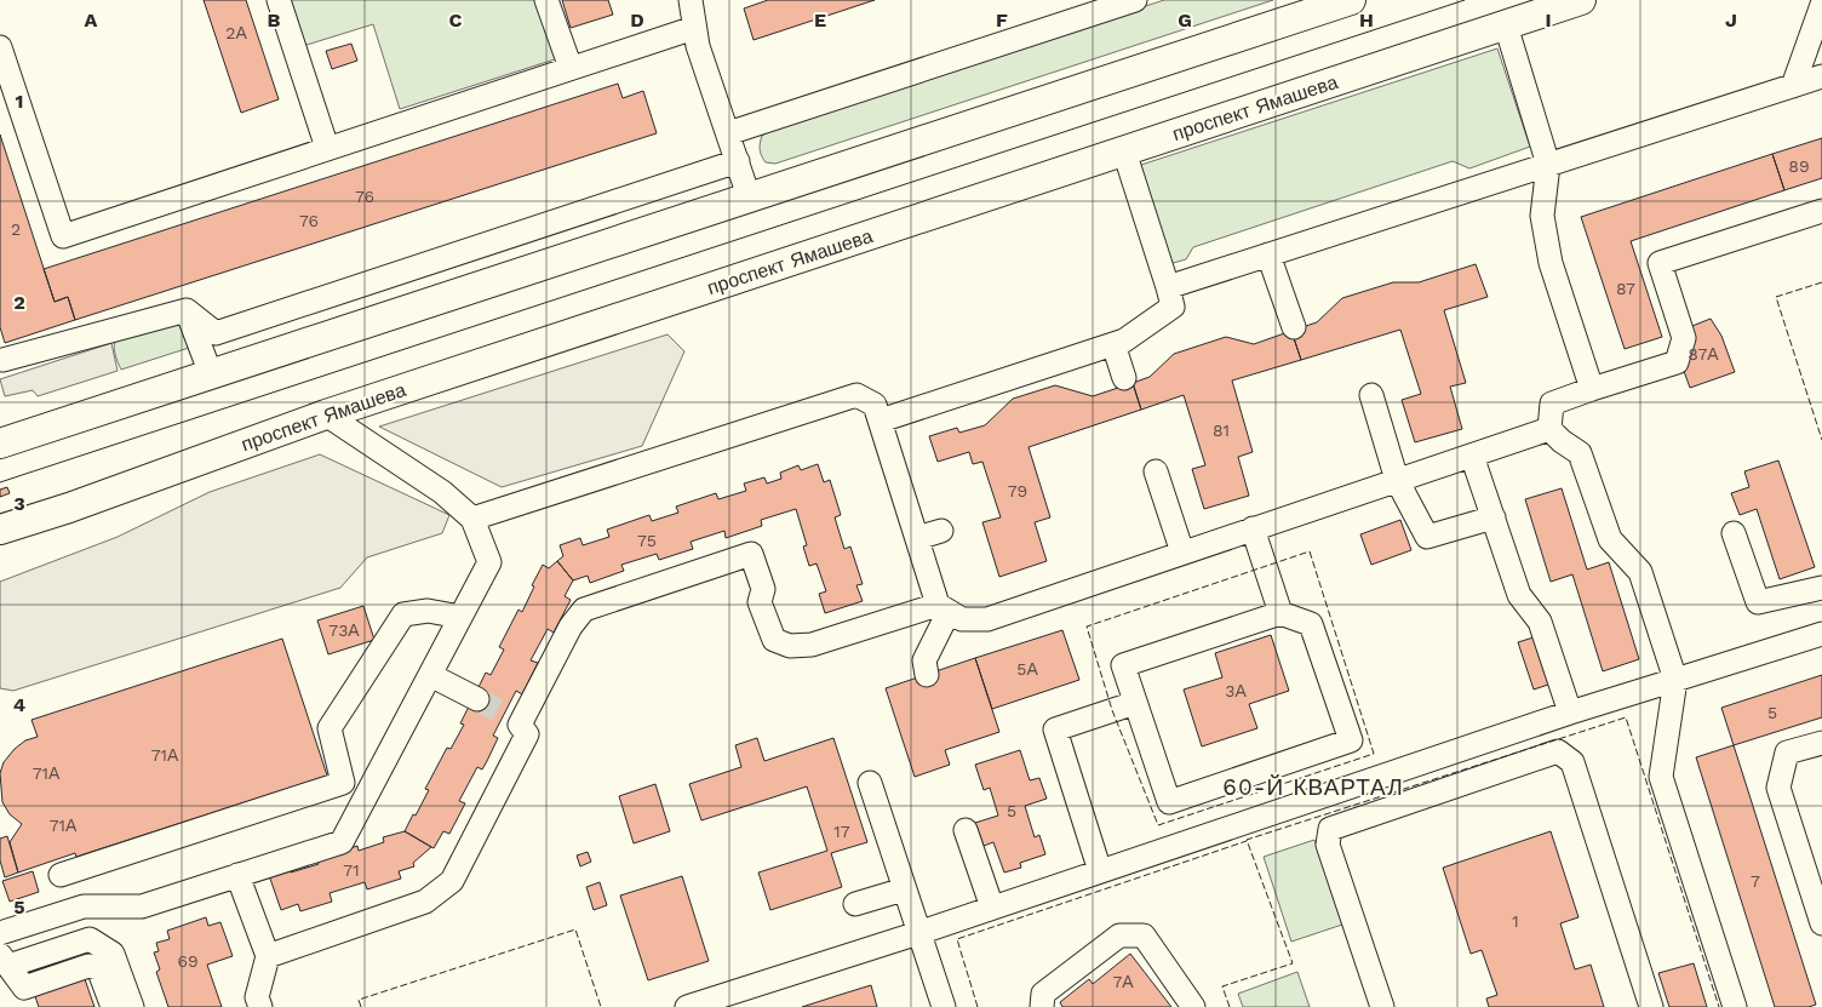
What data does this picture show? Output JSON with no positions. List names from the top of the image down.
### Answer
{
  "streets": {
    "main road": ["проспект Ямашева"]
  },
  "districts": ["60-Й КВАРТАЛ"],
  "house_numbers": [
    "2А",
    "89",
    "76",
    "76",
    "2",
    "87",
    "87А",
    "81",
    "79",
    "75",
    "73А",
    "5А",
    "3А",
    "5",
    "71А",
    "71А",
    "5",
    "71А",
    "17",
    "71",
    "7",
    "1",
    "69",
    "7А"
  ],
  "grid": {
    "columns": [
      "A",
      "B",
      "C",
      "D",
      "E",
      "F",
      "G",
      "H",
      "I",
      "J"
    ],
    "rows": [
      "1",
      "2",
      "3",
      "4",
      "5"
    ]
  }
}
